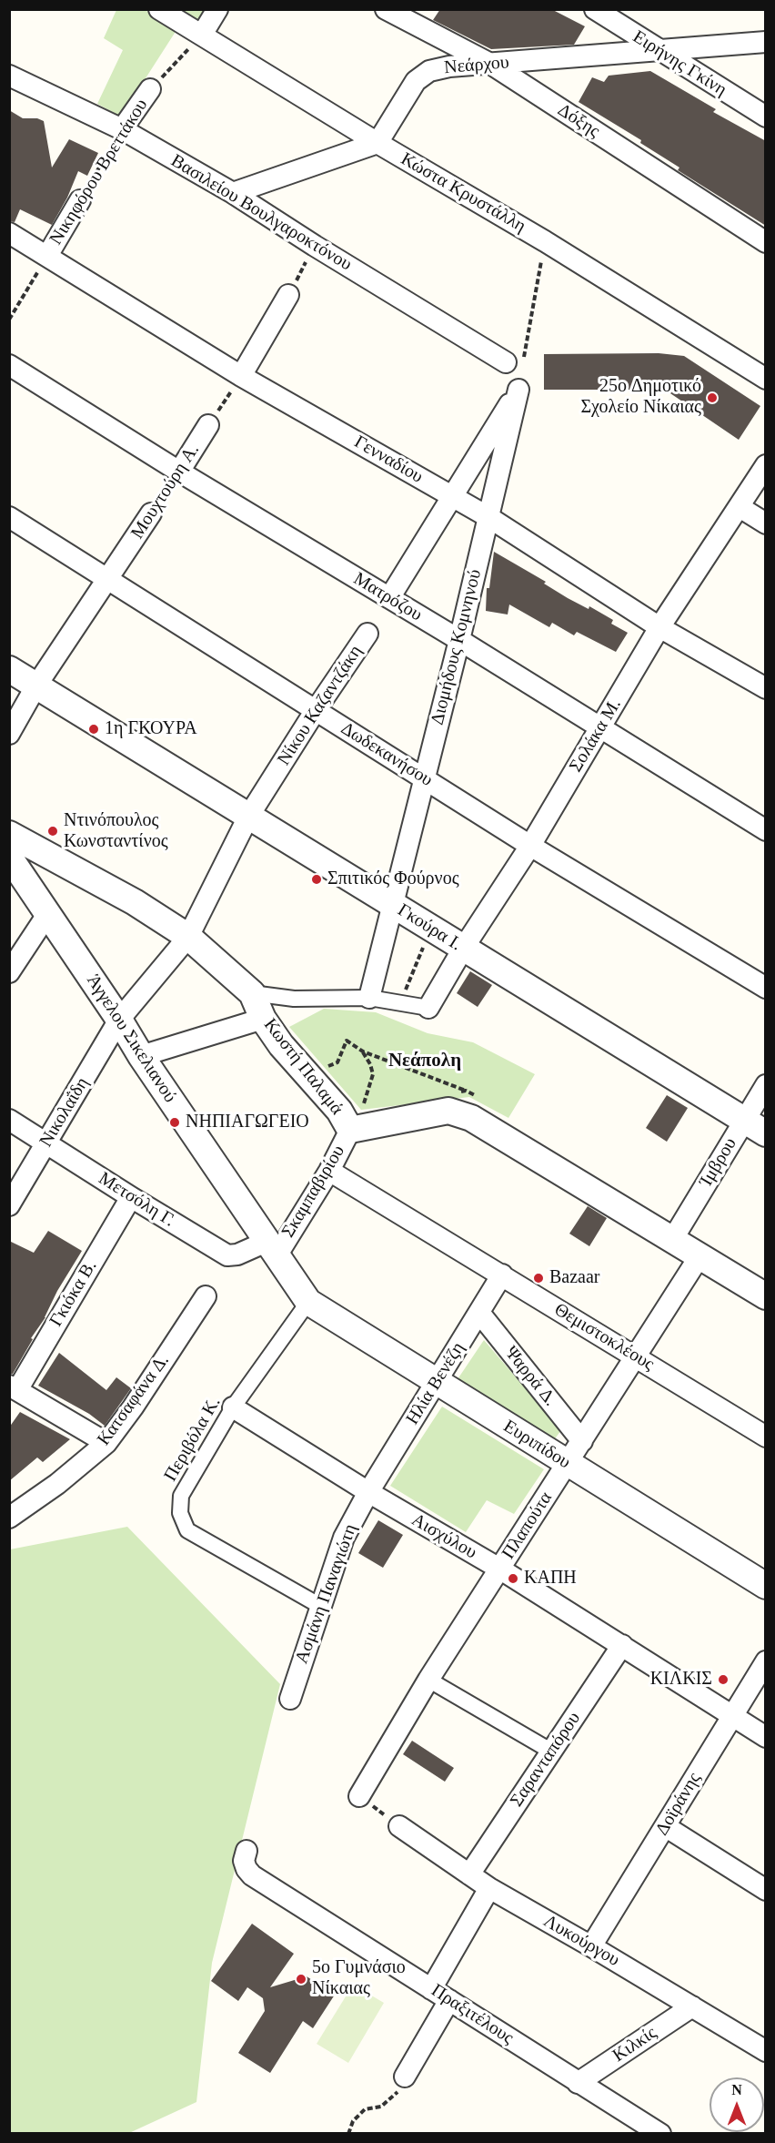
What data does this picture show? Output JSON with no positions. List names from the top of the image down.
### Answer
{
  "streets": {
    "street": [
      "Ειρήνης Γκίνη",
      "Νεάρχου",
      "Δόξης",
      "Νικηφόρου Βρεττάκου",
      "Κώστα Κρυστάλλη",
      "Βασιλείου Βουλγαροκτόνου",
      "Γενναδίου",
      "Μουχτούρη Α.",
      "Ματρόζου",
      "Διομήδους Κομνηνού",
      "Νίκου Καζαντζάκη",
      "Σολάκα Μ.",
      "Δωδεκανήσου",
      "Γκούρα Ι.",
      "Άγγελου Σικελιανού",
      "Κωστή Παλαμά",
      "Νικολαΐδη",
      "Ίμβρου",
      "Σκαμπαβιρίου",
      "Μετσόλη Γ.",
      "Γκιόκα Β.",
      "Θεμιστοκλέους",
      "Ψαρρά Δ.",
      "Ηλία Βενέζη",
      "Κατσαφάνα Δ.",
      "Περιβόλα Κ.",
      "Ευριπίδου",
      "Πλαπούτα",
      "Αισχύλου",
      "Ασμάνη Παναγιώτη",
      "Σαρανταπόρου",
      "Δοϊράνης",
      "Λυκούργου",
      "Πραξιτέλους",
      "Κιλκίς"
    ]
  },
  "crossings": [
    ["Ειρήνης Γκίνη", "Νεάρχου"],
    ["Νεάρχου", "Δόξης"],
    ["Νεάρχου", "Κώστα Κρυστάλλη"],
    ["Νικηφόρου Βρεττάκου", "Κώστα Κρυστάλλη"],
    ["Νικηφόρου Βρεττάκου", "Βασιλείου Βουλγαροκτόνου"],
    ["Νικηφόρου Βρεττάκου", "Γενναδίου"],
    ["Γενναδίου", "Μουχτούρη Α."],
    ["Γενναδίου", "Διομήδους Κομνηνού"],
    ["Γενναδίου", "Σολάκα Μ."],
    ["Μουχτούρη Α.", "Ματρόζου"],
    ["Μουχτούρη Α.", "Δωδεκανήσου"],
    ["Μουχτούρη Α.", "Γκούρα Ι."],
    ["Ματρόζου", "Διομήδους Κομνηνού"],
    ["Ματρόζου", "Σολάκα Μ."],
    ["Διομήδους Κομνηνού", "Δωδεκανήσου"],
    ["Διομήδους Κομνηνού", "Γκούρα Ι."],
    ["Νίκου Καζαντζάκη", "Δωδεκανήσου"],
    ["Νίκου Καζαντζάκη", "Γκούρα Ι."],
    ["Νίκου Καζαντζάκη", "Άγγελου Σικελιανού"],
    ["Νίκου Καζαντζάκη", "Κωστή Παλαμά"],
    ["Νίκου Καζαντζάκη", "Νικολαΐδη"],
    ["Σολάκα Μ.", "Δωδεκανήσου"],
    ["Σολάκα Μ.", "Γκούρα Ι."],
    ["Γκούρα Ι.", "Ίμβρου"],
    ["Άγγελου Σικελιανού", "Νικολαΐδη"],
    ["Άγγελου Σικελιανού", "Σκαμπαβιρίου"],
    ["Άγγελου Σικελιανού", "Μετσόλη Γ."],
    ["Άγγελου Σικελιανού", "Περιβόλα Κ."],
    ["Άγγελου Σικελιανού", "Ευριπίδου"],
    ["Κωστή Παλαμά", "Ίμβρου"],
    ["Κωστή Παλαμά", "Σκαμπαβιρίου"],
    ["Κωστή Παλαμά", "Πλαπούτα"],
    ["Νικολαΐδη", "Μετσόλη Γ."],
    ["Σκαμπαβιρίου", "Μετσόλη Γ."],
    ["Σκαμπαβιρίου", "Θεμιστοκλέους"],
    ["Μετσόλη Γ.", "Γκιόκα Β."],
    ["Θεμιστοκλέους", "Ηλία Βενέζη"],
    ["Θεμιστοκλέους", "Πλαπούτα"],
    ["Ψαρρά Δ.", "Ηλία Βενέζη"],
    ["Ψαρρά Δ.", "Πλαπούτα"],
    ["Ηλία Βενέζη", "Ευριπίδου"],
    ["Ηλία Βενέζη", "Αισχύλου"],
    ["Ηλία Βενέζη", "Ασμάνη Παναγιώτη"],
    ["Περιβόλα Κ.", "Ευριπίδου"],
    ["Περιβόλα Κ.", "Αισχύλου"],
    ["Περιβόλα Κ.", "Ασμάνη Παναγιώτη"],
    ["Ευριπίδου", "Πλαπούτα"],
    ["Πλαπούτα", "Αισχύλου"],
    ["Αισχύλου", "Ασμάνη Παναγιώτη"],
    ["Αισχύλου", "Σαρανταπόρου"],
    ["Αισχύλου", "Δοϊράνης"],
    ["Σαρανταπόρου", "Λυκούργου"],
    ["Δοϊράνης", "Λυκούργου"],
    ["Λυκούργου", "Κιλκίς"],
    ["Πραξιτέλους", "Κιλκίς"]
  ],
  "districts": ["Νεάπολη"],
  "places": [
    "25o Δημοτικό Σχολείο Νίκαιας",
    "1η ΓΚΟΥΡΑ",
    "Ντινόπουλος Κωνσταντίνος",
    "Σπιτικός Φούρνος",
    "ΝΗΠΙΑΓΩΓΕΙΟ",
    "Bazaar",
    "ΚΑΠΗ",
    "ΚΙΛΚΙΣ",
    "5o Γυμνάσιο Νίκαιας"
  ],
  "north": "top"
}
